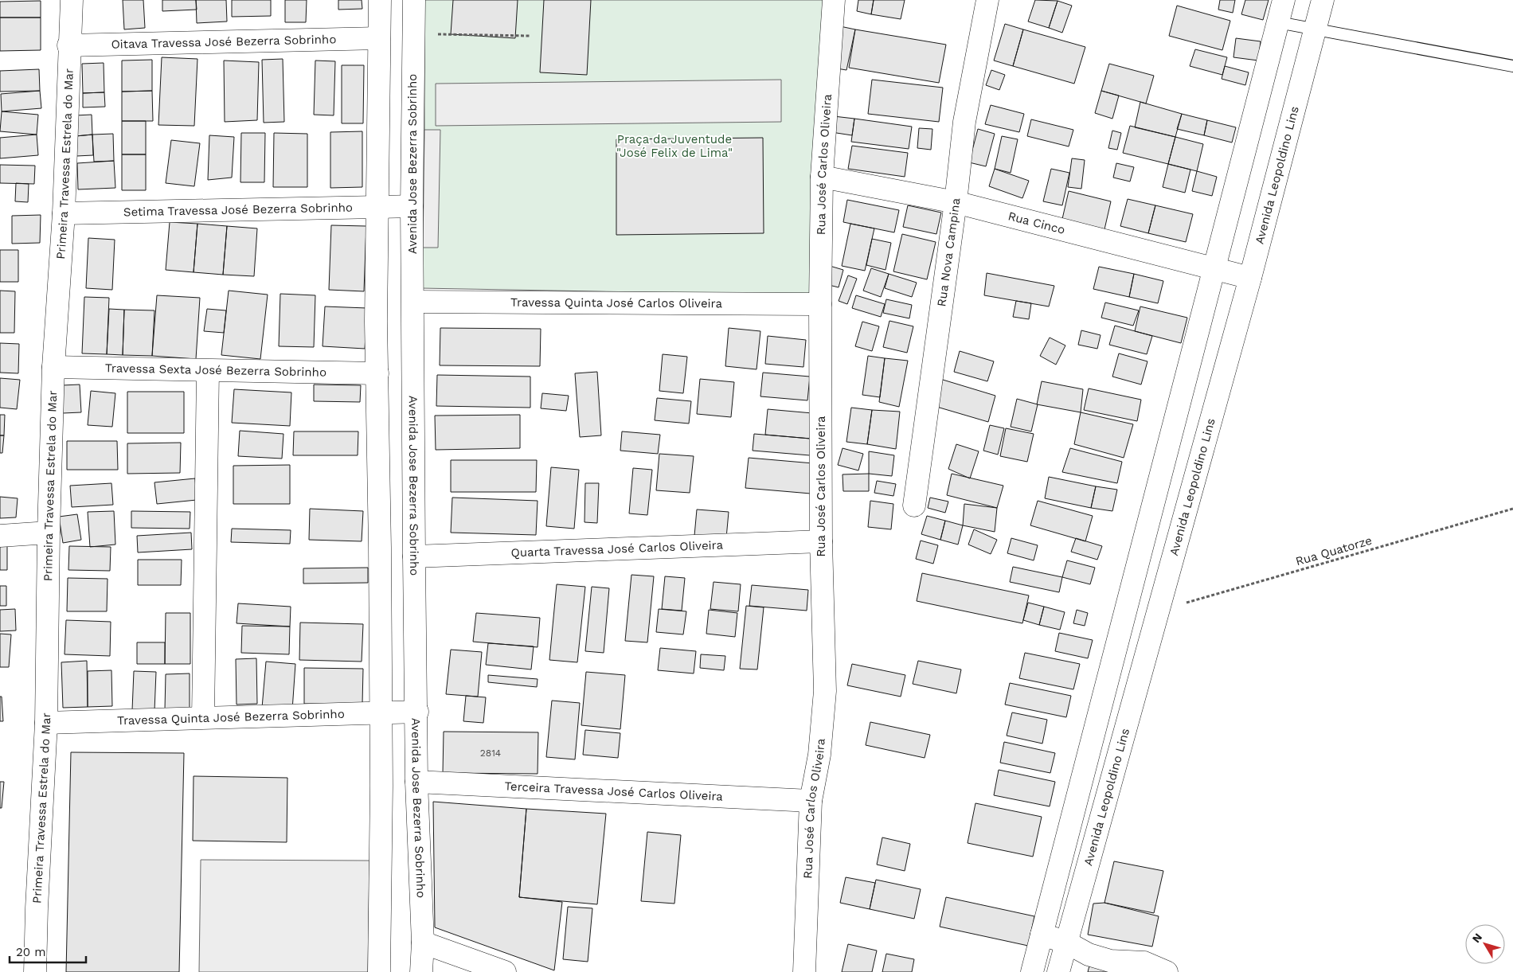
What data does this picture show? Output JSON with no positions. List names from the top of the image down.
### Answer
{
  "streets": {
    "street": [
      "Oitava Travessa José Bezerra Sobrinho",
      "Primeira Travessa Estrela do Mar",
      "Avenida Jose Bezerra Sobrinho",
      "Rua José Carlos Oliveira",
      "Avenida Leopoldino Lins",
      "Setima Travessa José Bezerra Sobrinho",
      "Rua Cinco",
      "Rua Nova Campina",
      "Travessa Quinta José Carlos Oliveira",
      "Travessa Sexta José Bezerra Sobrinho",
      "Quarta Travessa José Carlos Oliveira",
      "Travessa Quinta José Bezerra Sobrinho",
      "Terceira Travessa José Carlos Oliveira"
    ],
    "path": ["Rua Quatorze"]
  },
  "crossings": [
    ["Oitava Travessa José Bezerra Sobrinho", "Primeira Travessa Estrela do Mar"],
    ["Primeira Travessa Estrela do Mar", "Setima Travessa José Bezerra Sobrinho"],
    ["Primeira Travessa Estrela do Mar", "Travessa Sexta José Bezerra Sobrinho"],
    ["Primeira Travessa Estrela do Mar", "Travessa Quinta José Bezerra Sobrinho"],
    ["Avenida Jose Bezerra Sobrinho", "Setima Travessa José Bezerra Sobrinho"],
    ["Avenida Jose Bezerra Sobrinho", "Travessa Quinta José Carlos Oliveira"],
    ["Avenida Jose Bezerra Sobrinho", "Quarta Travessa José Carlos Oliveira"],
    ["Avenida Jose Bezerra Sobrinho", "Travessa Quinta José Bezerra Sobrinho"],
    ["Avenida Jose Bezerra Sobrinho", "Terceira Travessa José Carlos Oliveira"],
    ["Rua José Carlos Oliveira", "Rua Cinco"],
    ["Rua José Carlos Oliveira", "Travessa Quinta José Carlos Oliveira"],
    ["Rua José Carlos Oliveira", "Quarta Travessa José Carlos Oliveira"],
    ["Rua José Carlos Oliveira", "Terceira Travessa José Carlos Oliveira"],
    ["Avenida Leopoldino Lins", "Rua Cinco"],
    ["Avenida Leopoldino Lins", "Rua Quatorze"],
    ["Rua Cinco", "Rua Nova Campina"]
  ],
  "parks": ["Praça da Juventude \"José Felix de Lima\""],
  "house_numbers": ["2814"],
  "scale_bar": "20 m",
  "north": "top left"
}
